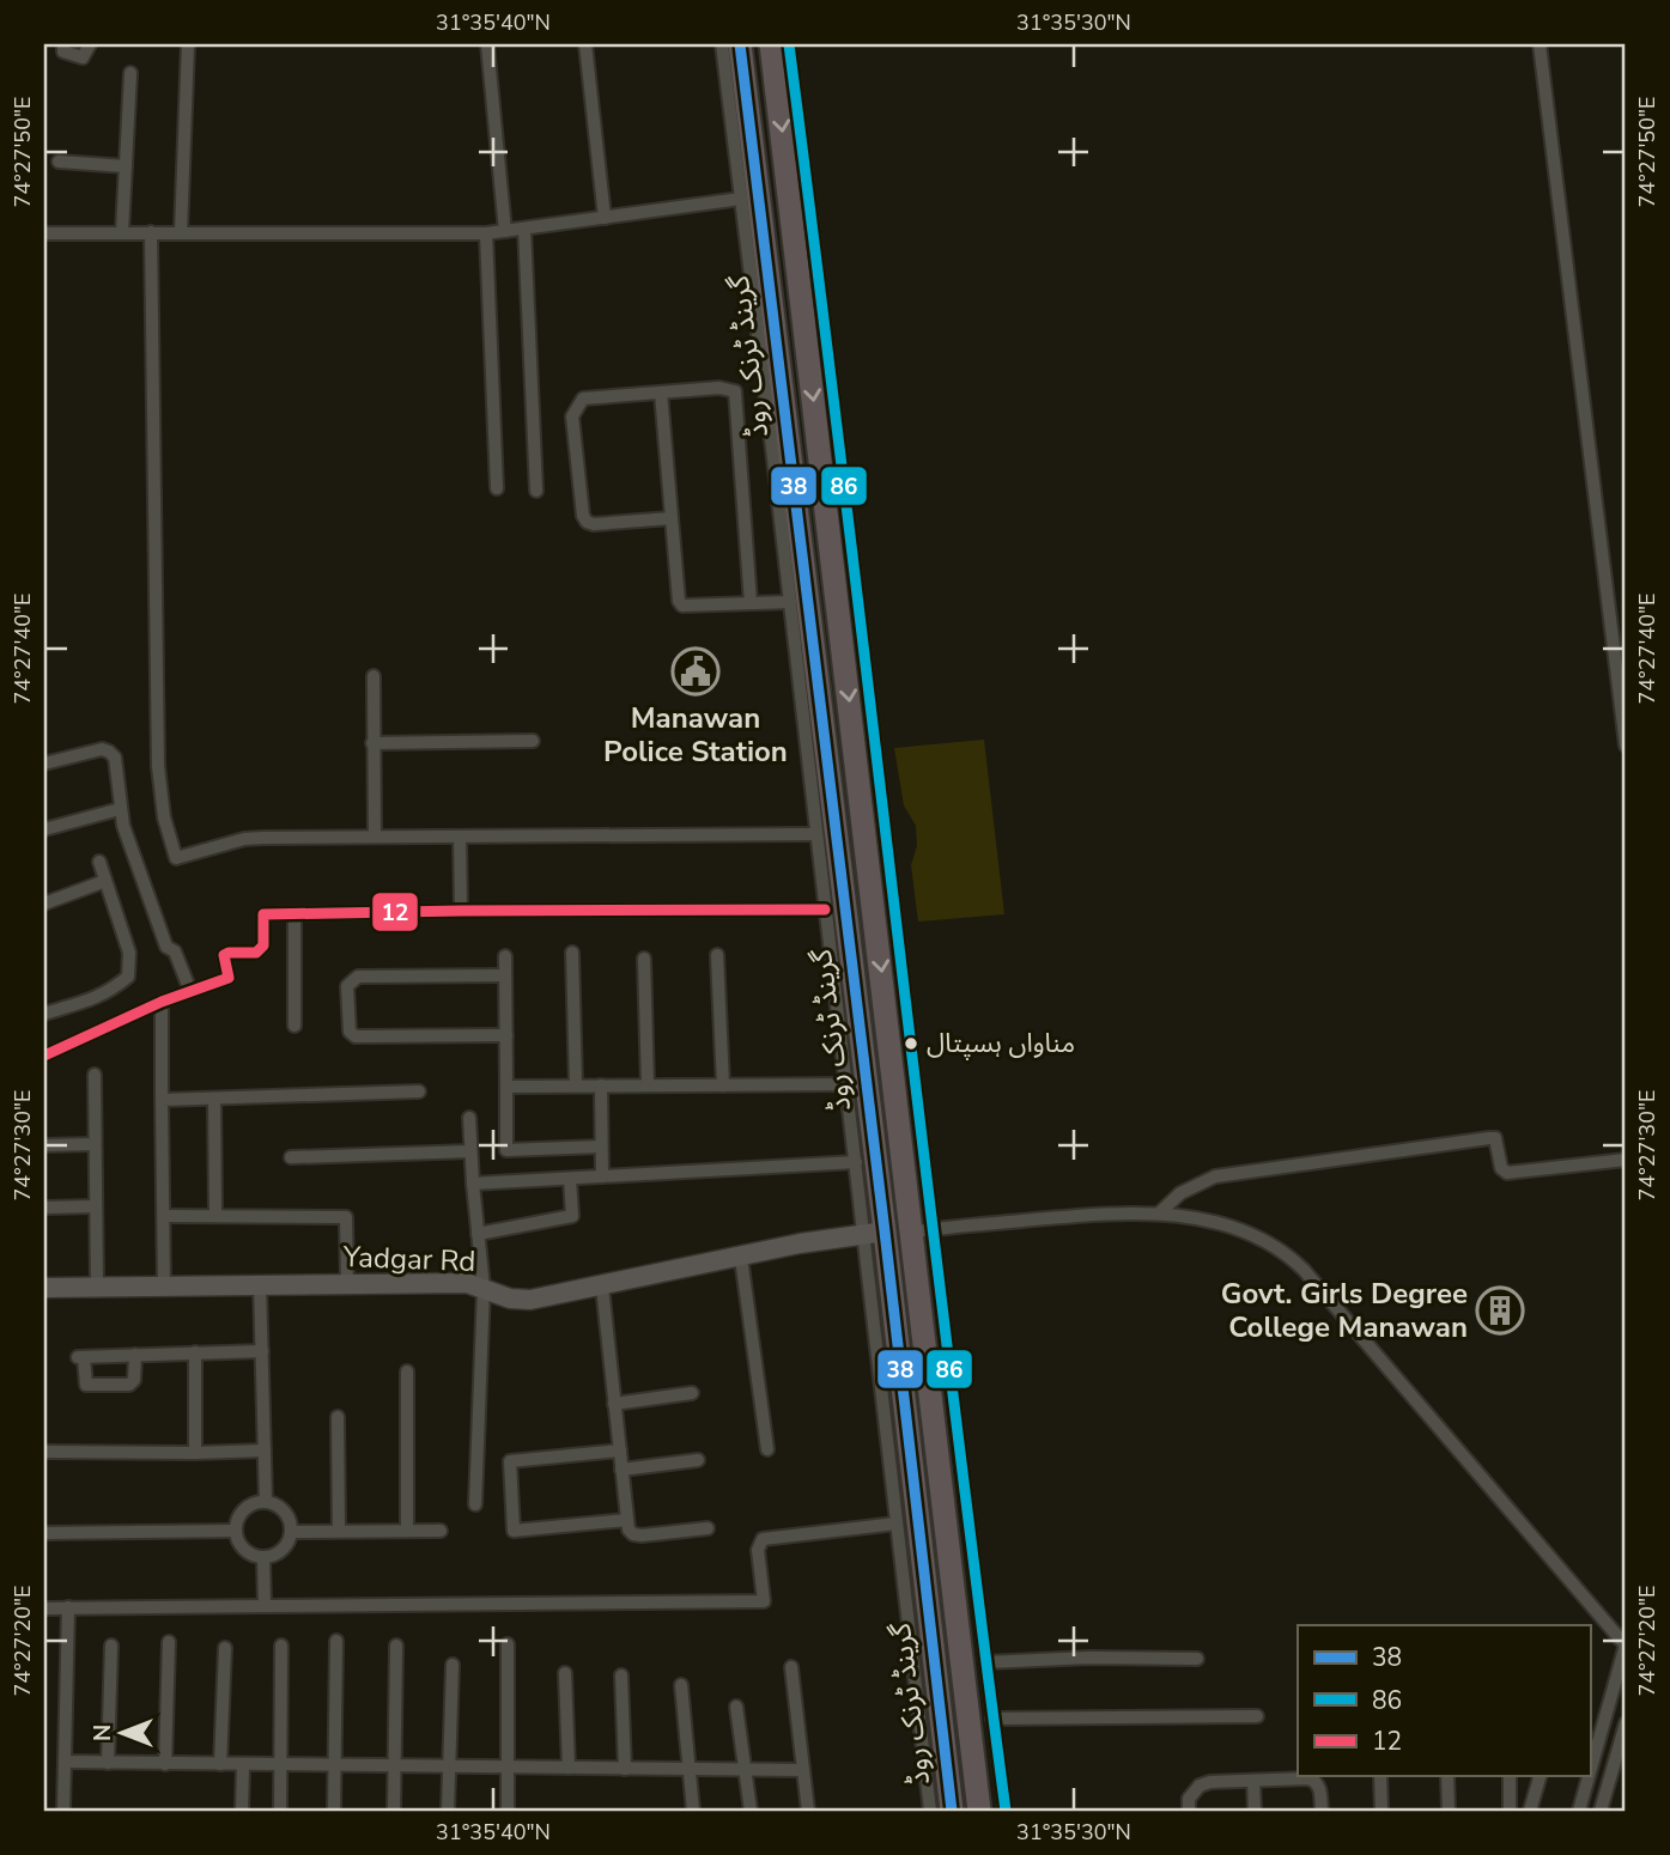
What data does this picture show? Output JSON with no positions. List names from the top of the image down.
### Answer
{
  "streets": {
    "highway": ["گرینڈ ٹرنک روڈ"],
    "street": ["Yadgar Rd"]
  },
  "crossings": [
    ["گرینڈ ٹرنک روڈ", "Yadgar Rd"]
  ],
  "places": {
    "public building": ["Manawan Police Station"],
    "other": ["مناواں ہسپتال"],
    "building": ["Govt. Girls Degree College Manawan"]
  },
  "lines": ["transit line 38", "transit line 86", "transit line 12"],
  "legend": ["38", "86", "12"],
  "north": "left",
  "coordinates": [
    "31°35'40\"N",
    "31°35'30\"N",
    "74°27'50\"E",
    "74°27'40\"E",
    "74°27'30\"E",
    "74°27'20\"E"
  ]
}
